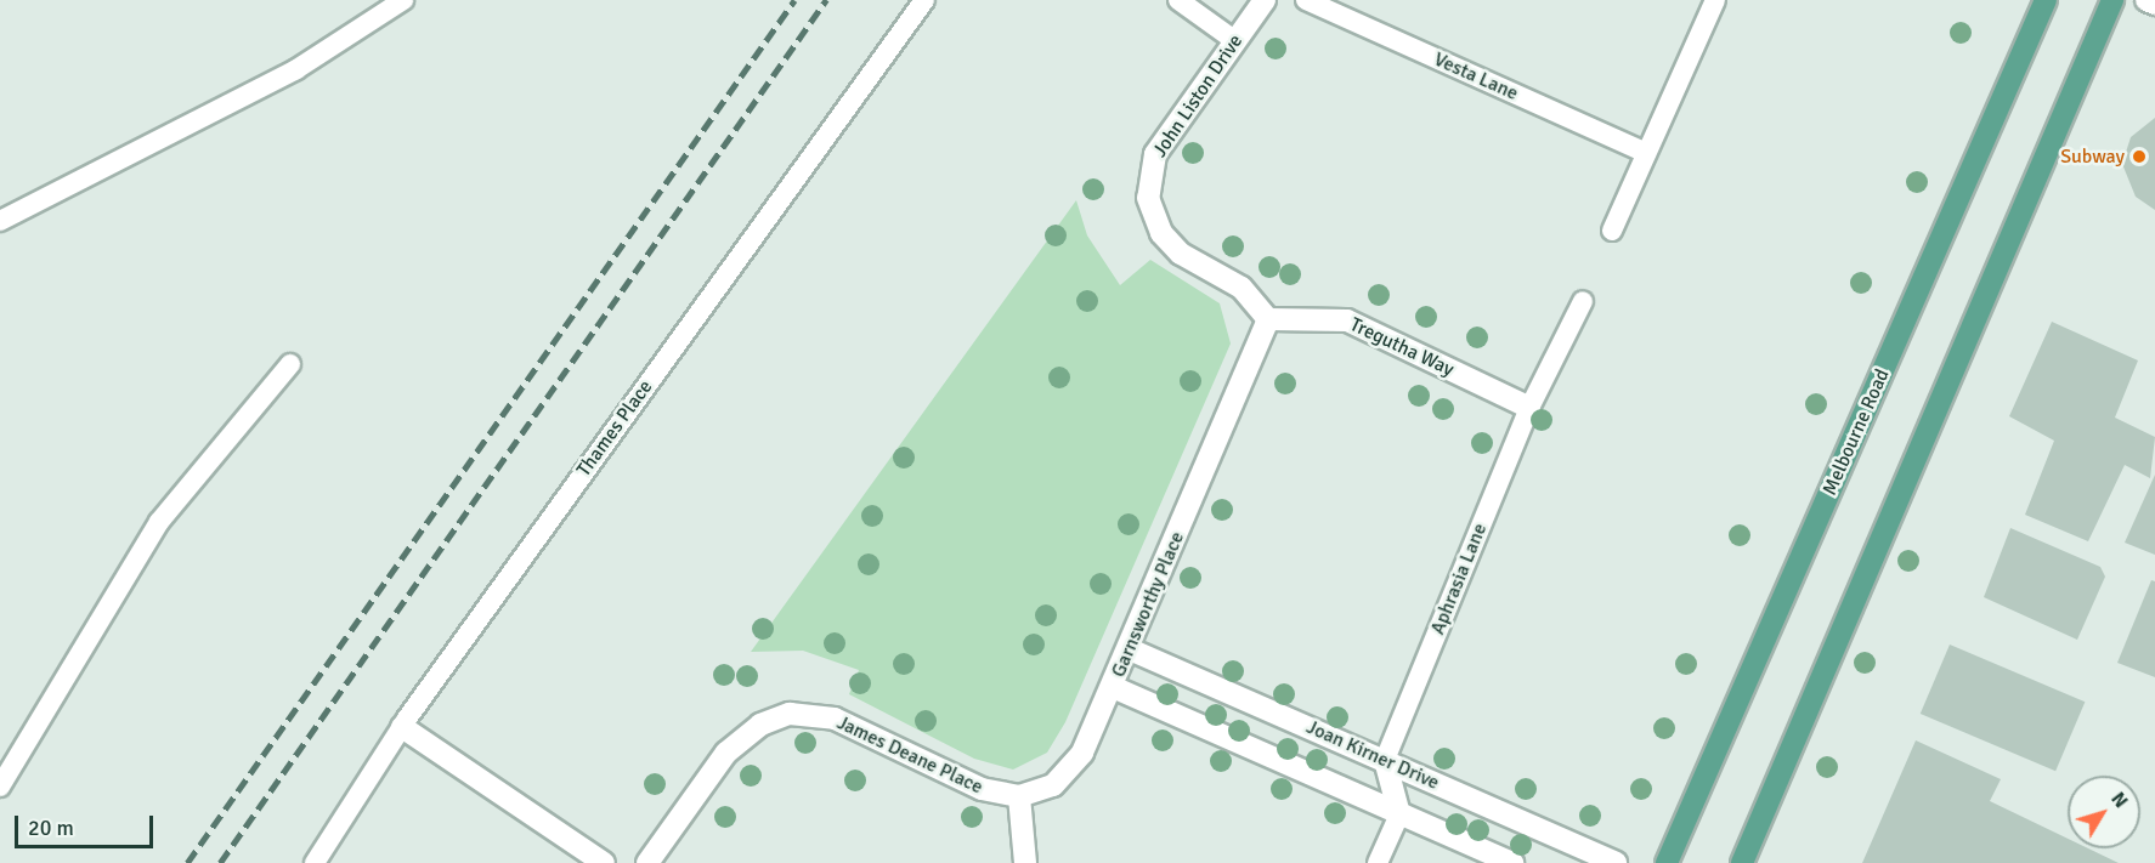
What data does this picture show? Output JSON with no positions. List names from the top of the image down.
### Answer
{
  "streets": {
    "main road": ["Melbourne Road"],
    "street": [
      "John Liston Drive",
      "Tregutha Way",
      "Garnsworthy Place",
      "James Deane Place",
      "Joan Kirner Drive"
    ],
    "lane": ["Vesta Lane", "Thames Place", "Aphrasia Lane"]
  },
  "crossings": [
    ["John Liston Drive", "Tregutha Way"],
    ["John Liston Drive", "Garnsworthy Place"],
    ["Tregutha Way", "Aphrasia Lane"],
    ["Tregutha Way", "Garnsworthy Place"],
    ["Aphrasia Lane", "Joan Kirner Drive"],
    ["Garnsworthy Place", "James Deane Place"],
    ["Garnsworthy Place", "Joan Kirner Drive"]
  ],
  "places": ["Subway"],
  "scale_bar": "20 m",
  "north": "top right"
}
